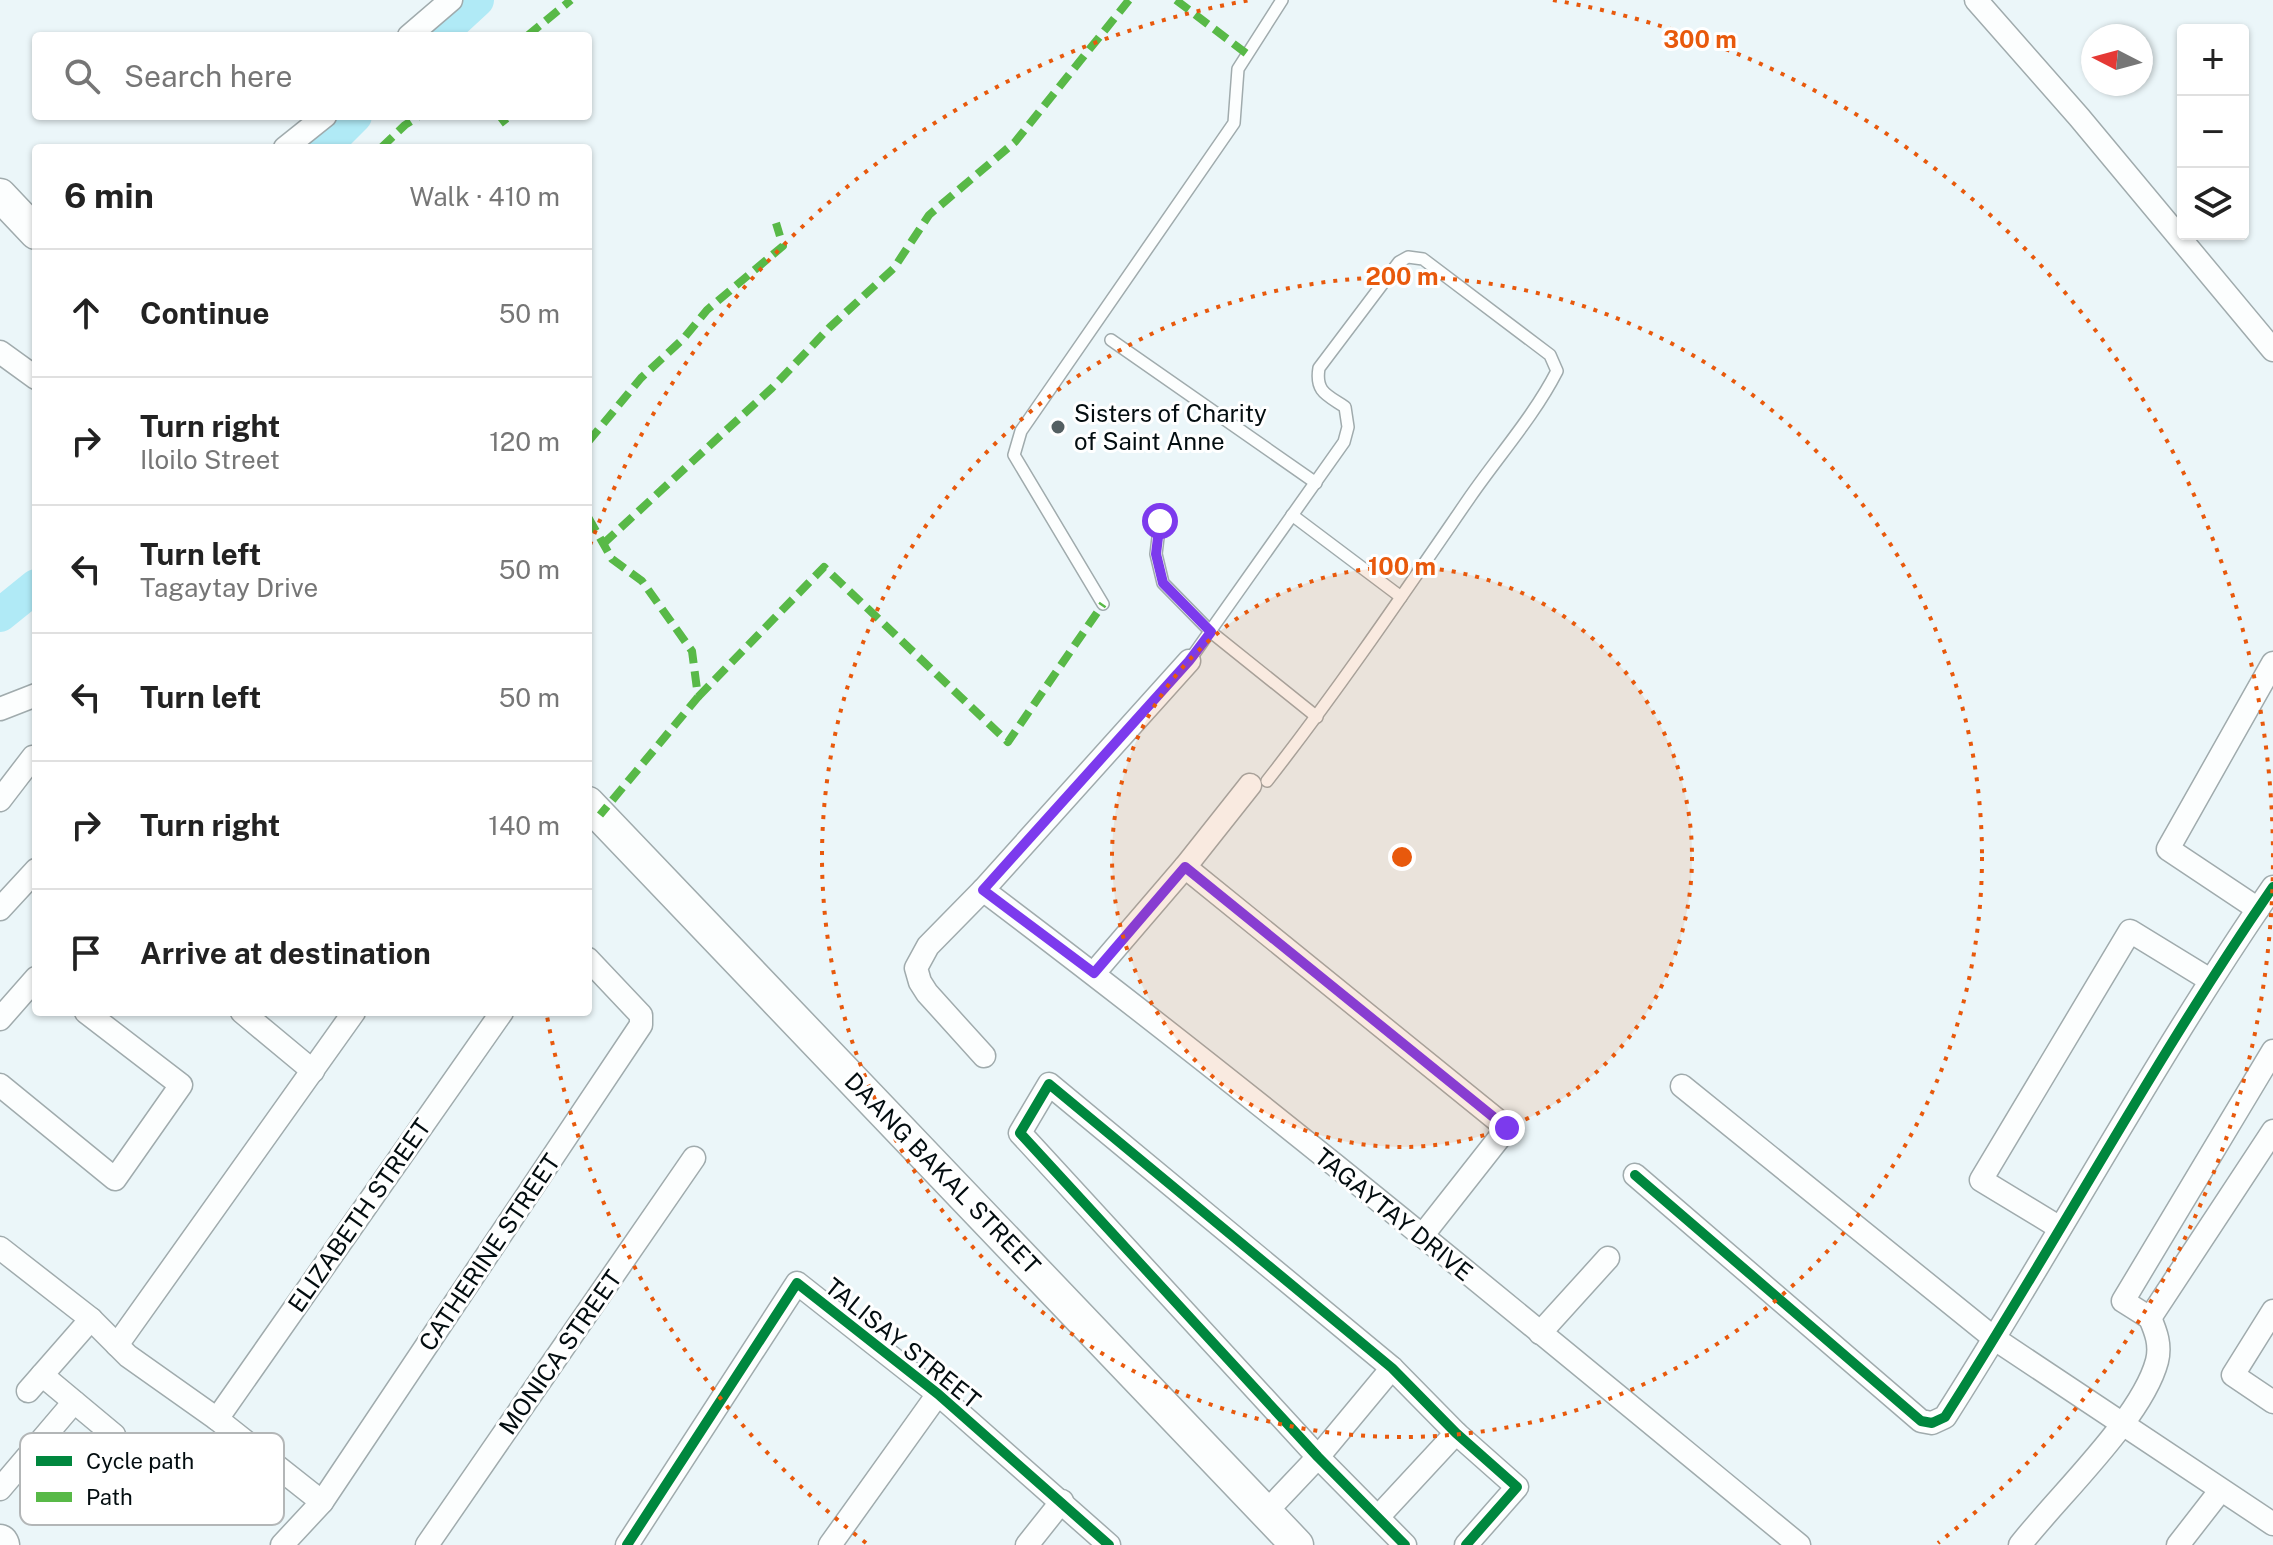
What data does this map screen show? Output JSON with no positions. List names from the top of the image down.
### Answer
{
  "streets": {
    "street": [
      "DAANG BAKAL STREET",
      "TAGAYTAY DRIVE",
      "ELIZABETH STREET",
      "CATHERINE STREET",
      "TALISAY STREET",
      "MONICA STREET"
    ]
  },
  "places": ["Sisters of Charity of Saint Anne"],
  "legend": ["Cycle path", "Path"],
  "north": "left",
  "page": {
    "map_buttons": ["+", "−"],
    "search": "Search here",
    "heading": ["6 min", "Walk · 410 m"],
    "list": [
      ["Continue", "50 m"],
      ["Turn right", "Iloilo Street", "120 m"],
      ["Turn left", "Tagaytay Drive", "50 m"],
      ["Turn left", "50 m"],
      ["Turn right", "140 m"],
      "Arrive at destination"
    ]
  },
  "rings": ["300 m", "200 m", "100 m"]
}
